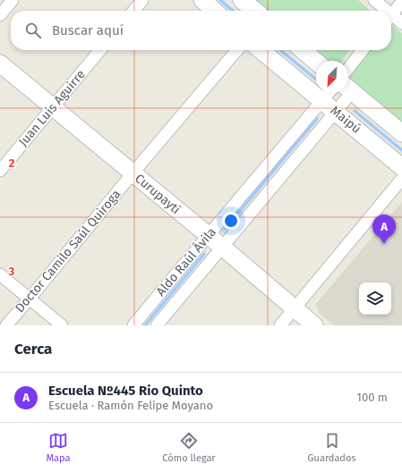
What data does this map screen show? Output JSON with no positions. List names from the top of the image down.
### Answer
{
  "streets": {
    "street": [
      "Juan Luis Aguirre",
      "Maipú",
      "Curupaytí",
      "Doctor Camilo Saúl Quiroga",
      "Aldo Raúl Ávila"
    ]
  },
  "crossings": [
    ["Juan Luis Aguirre", "Curupaytí"],
    ["Maipú", "Aldo Raúl Ávila"],
    ["Curupaytí", "Doctor Camilo Saúl Quiroga"],
    ["Curupaytí", "Aldo Raúl Ávila"]
  ],
  "north": "bottom left",
  "page": {
    "search": "Buscar aquí",
    "pins": "A",
    "heading": "Cerca",
    "list": [
      {
        "mark": "A",
        "name": "Escuela Nº445 Rio Quinto",
        "note": "Escuela · Ramón Felipe Moyano",
        "value": "100 m"
      }
    ],
    "nav": ["Mapa", "Cómo llegar", "Guardados"]
  },
  "grid": {
    "rows": ["2", "3"]
  }
}
